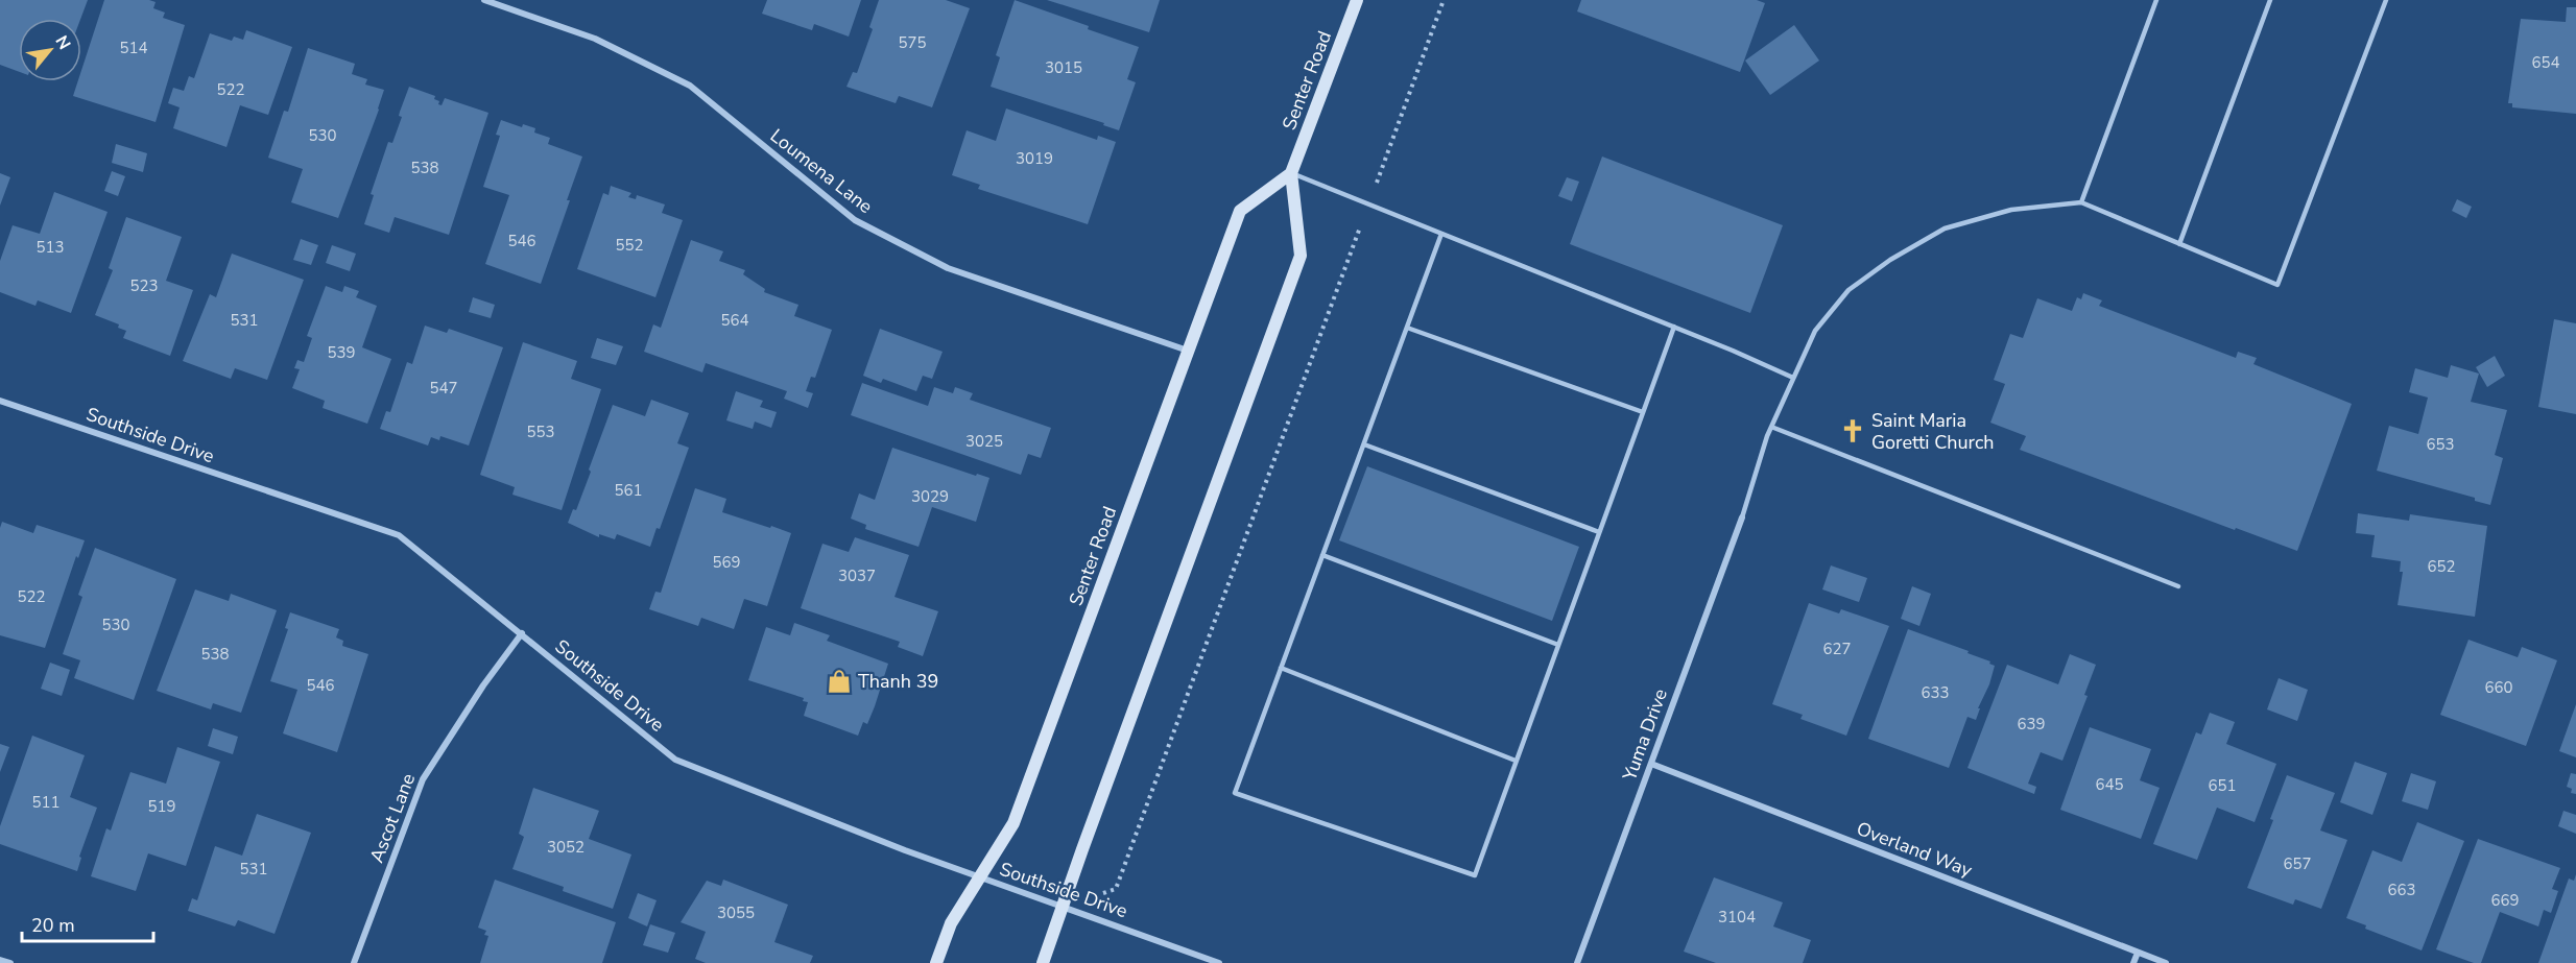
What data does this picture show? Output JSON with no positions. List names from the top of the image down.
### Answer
{
  "streets": {
    "main road": ["Senter Road"],
    "street": [
      "Loumena Lane",
      "Southside Drive",
      "Yuma Drive",
      "Ascot Lane",
      "Overland Way"
    ]
  },
  "crossings": [
    ["Senter Road", "Loumena Lane"],
    ["Senter Road", "Southside Drive"],
    ["Southside Drive", "Ascot Lane"],
    ["Yuma Drive", "Overland Way"]
  ],
  "places": {
    "church": ["Saint Maria Goretti Church"],
    "shop": ["Thanh 39"]
  },
  "house_numbers": [
    "575",
    "514",
    "654",
    "3015",
    "522",
    "530",
    "3019",
    "538",
    "546",
    "552",
    "513",
    "523",
    "531",
    "564",
    "539",
    "547",
    "553",
    "3025",
    "653",
    "561",
    "3029",
    "569",
    "652",
    "3037",
    "522",
    "530",
    "627",
    "538",
    "546",
    "660",
    "633",
    "639",
    "645",
    "651",
    "511",
    "519",
    "3052",
    "657",
    "531",
    "663",
    "669",
    "3055",
    "3104"
  ],
  "scale_bar": "20 m",
  "north": "top right"
}
